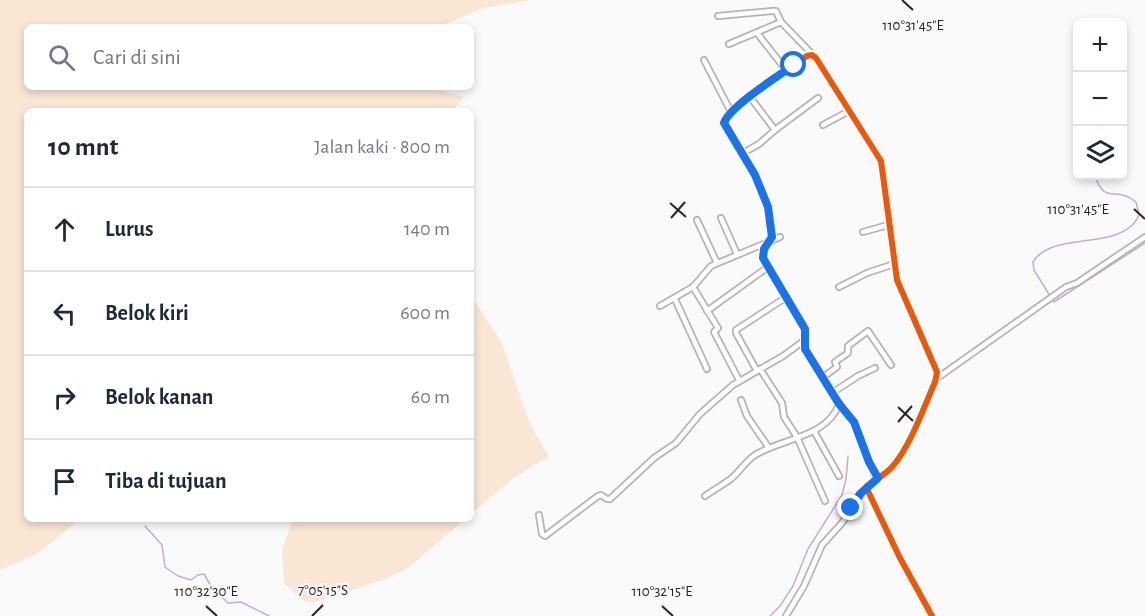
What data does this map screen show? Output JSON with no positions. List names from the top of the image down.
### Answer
{
  "page": {
    "map_buttons": ["+", "−"],
    "search": "Cari di sini",
    "heading": ["10 mnt", "Jalan kaki · 800 m"],
    "list": [
      ["Lurus", "140 m"],
      ["Belok kiri", "600 m"],
      ["Belok kanan", "60 m"],
      "Tiba di tujuan"
    ]
  },
  "coordinates": [
    "110°31'45\"E",
    "7°05'15\"S",
    "110°32'30\"E",
    "110°32'15\"E"
  ]
}
